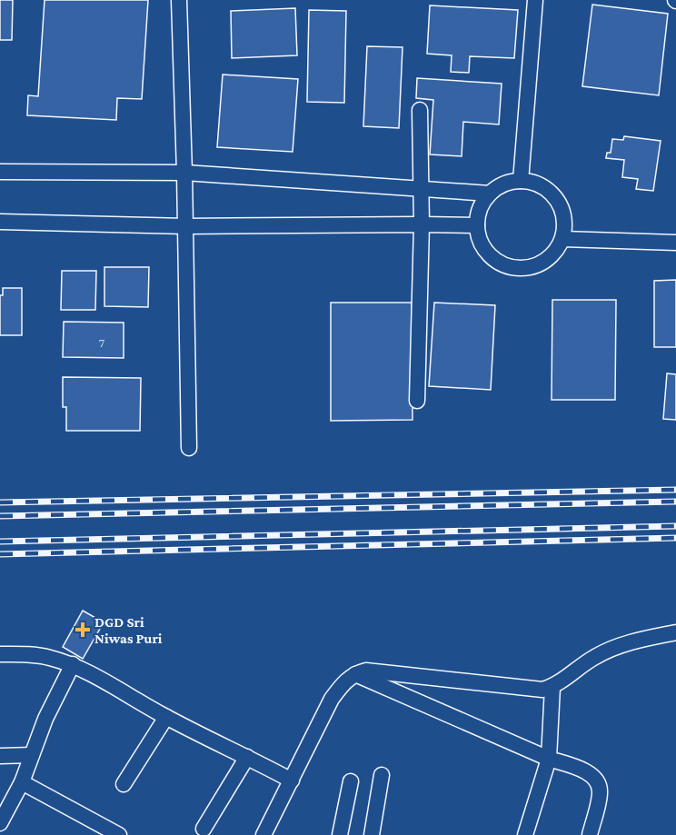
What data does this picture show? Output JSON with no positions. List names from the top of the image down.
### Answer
{
  "places": {
    "health": ["DGD Sri Niwas Puri"]
  },
  "house_numbers": ["7"]
}
